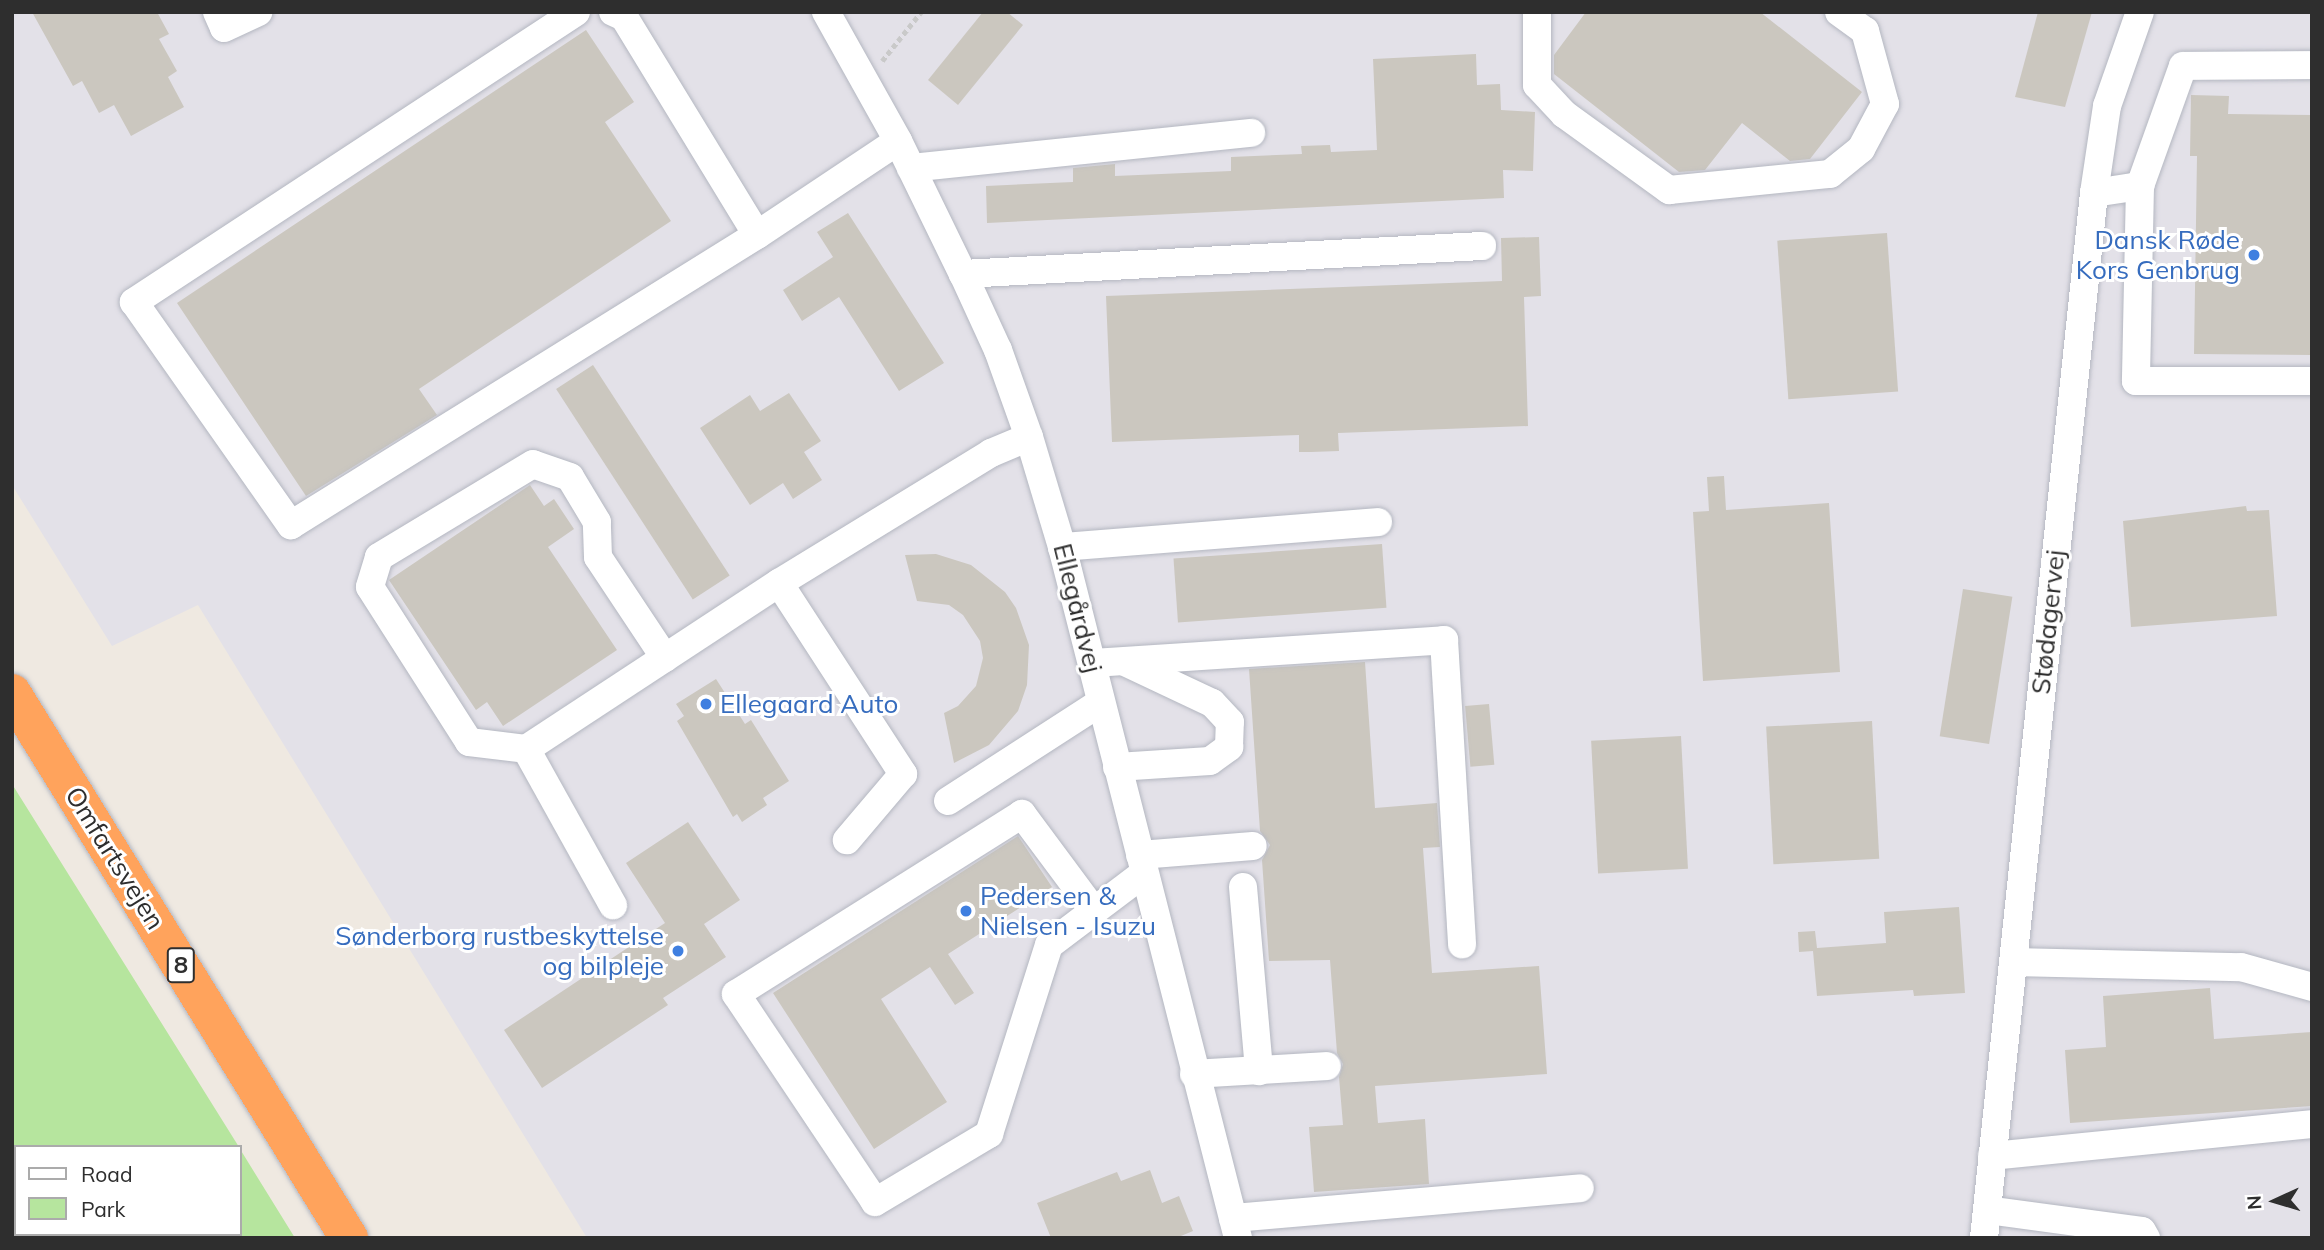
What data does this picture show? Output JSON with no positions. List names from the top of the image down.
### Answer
{
  "streets": {
    "highway": ["Omfartsvejen", "8"],
    "street": ["Ellegårdvej", "Stødagervej"]
  },
  "places": [
    "Dansk Røde Kors Genbrug",
    "Ellegaard Auto",
    "Pedersen & Nielsen - Isuzu",
    "Sønderborg rustbeskyttelse og bilpleje"
  ],
  "legend": ["Road", "Park"],
  "north": "left"
}
